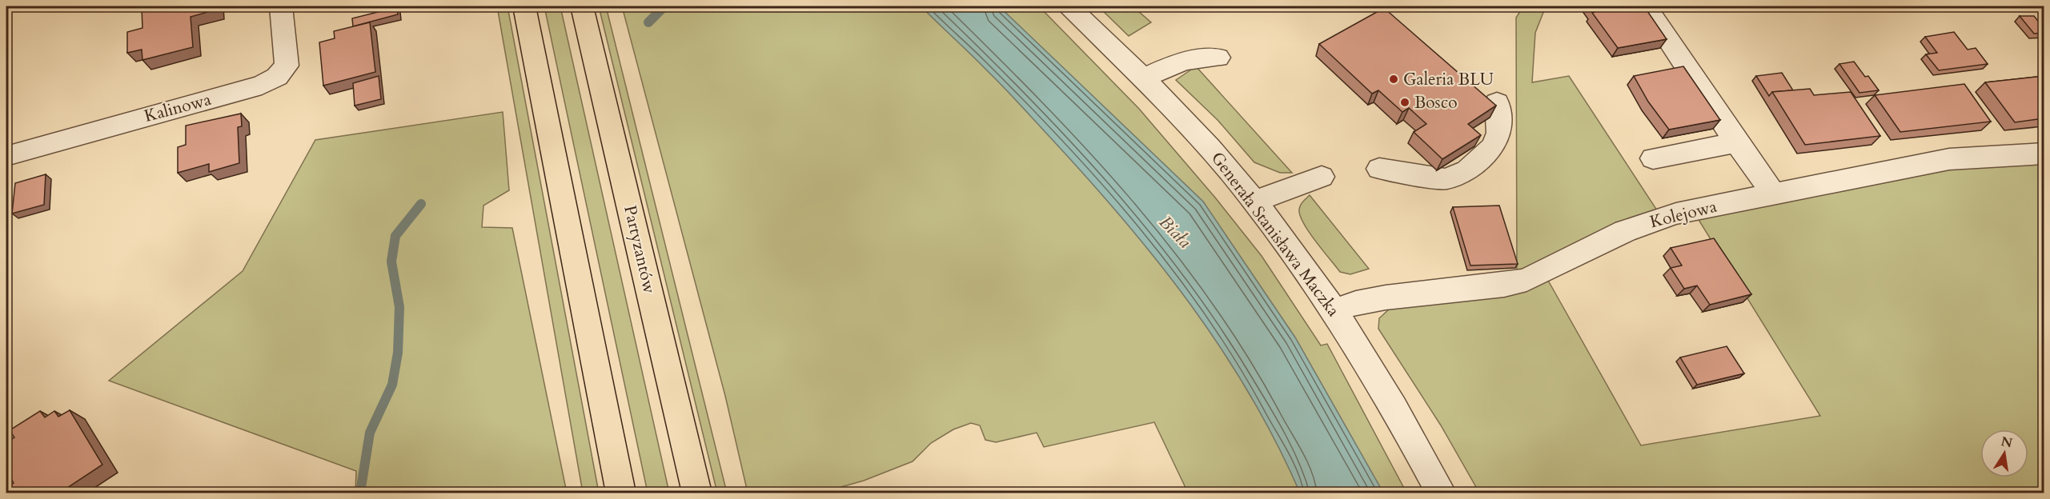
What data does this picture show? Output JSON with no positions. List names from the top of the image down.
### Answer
{
  "streets": {
    "main road": ["Partyzantów"],
    "street": ["Kalinowa", "Kolejowa", "Generała Stanisława Maczka"]
  },
  "crossings": [
    ["Kolejowa", "Generała Stanisława Maczka"]
  ],
  "water": ["Biała"],
  "places": ["Galeria BLU", "Bosco"],
  "north": "top"
}
